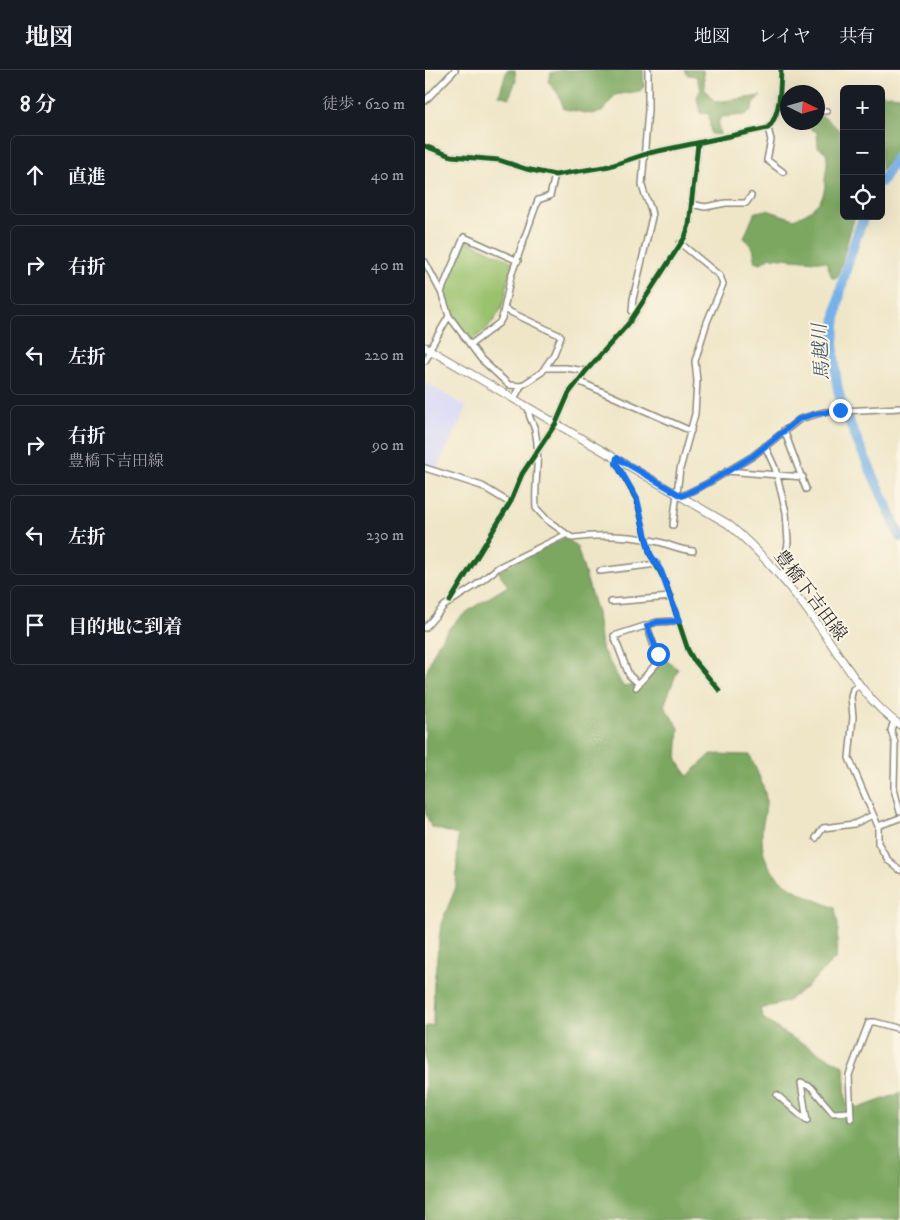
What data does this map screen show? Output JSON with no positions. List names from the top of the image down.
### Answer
{
  "streets": {
    "main road": ["豊橋下吉田線"]
  },
  "water": ["馬越川"],
  "north": "right",
  "page": {
    "header": "地図",
    "nav": ["地図", "レイヤ", "共有"],
    "heading": ["8 分", "徒歩 · 620 m"],
    "map_buttons": ["+", "−"],
    "list": [
      ["直進", "40 m"],
      ["右折", "40 m"],
      ["左折", "220 m"],
      ["右折", "豊橋下吉田線", "90 m"],
      ["左折", "230 m"],
      "目的地に到着"
    ]
  }
}
